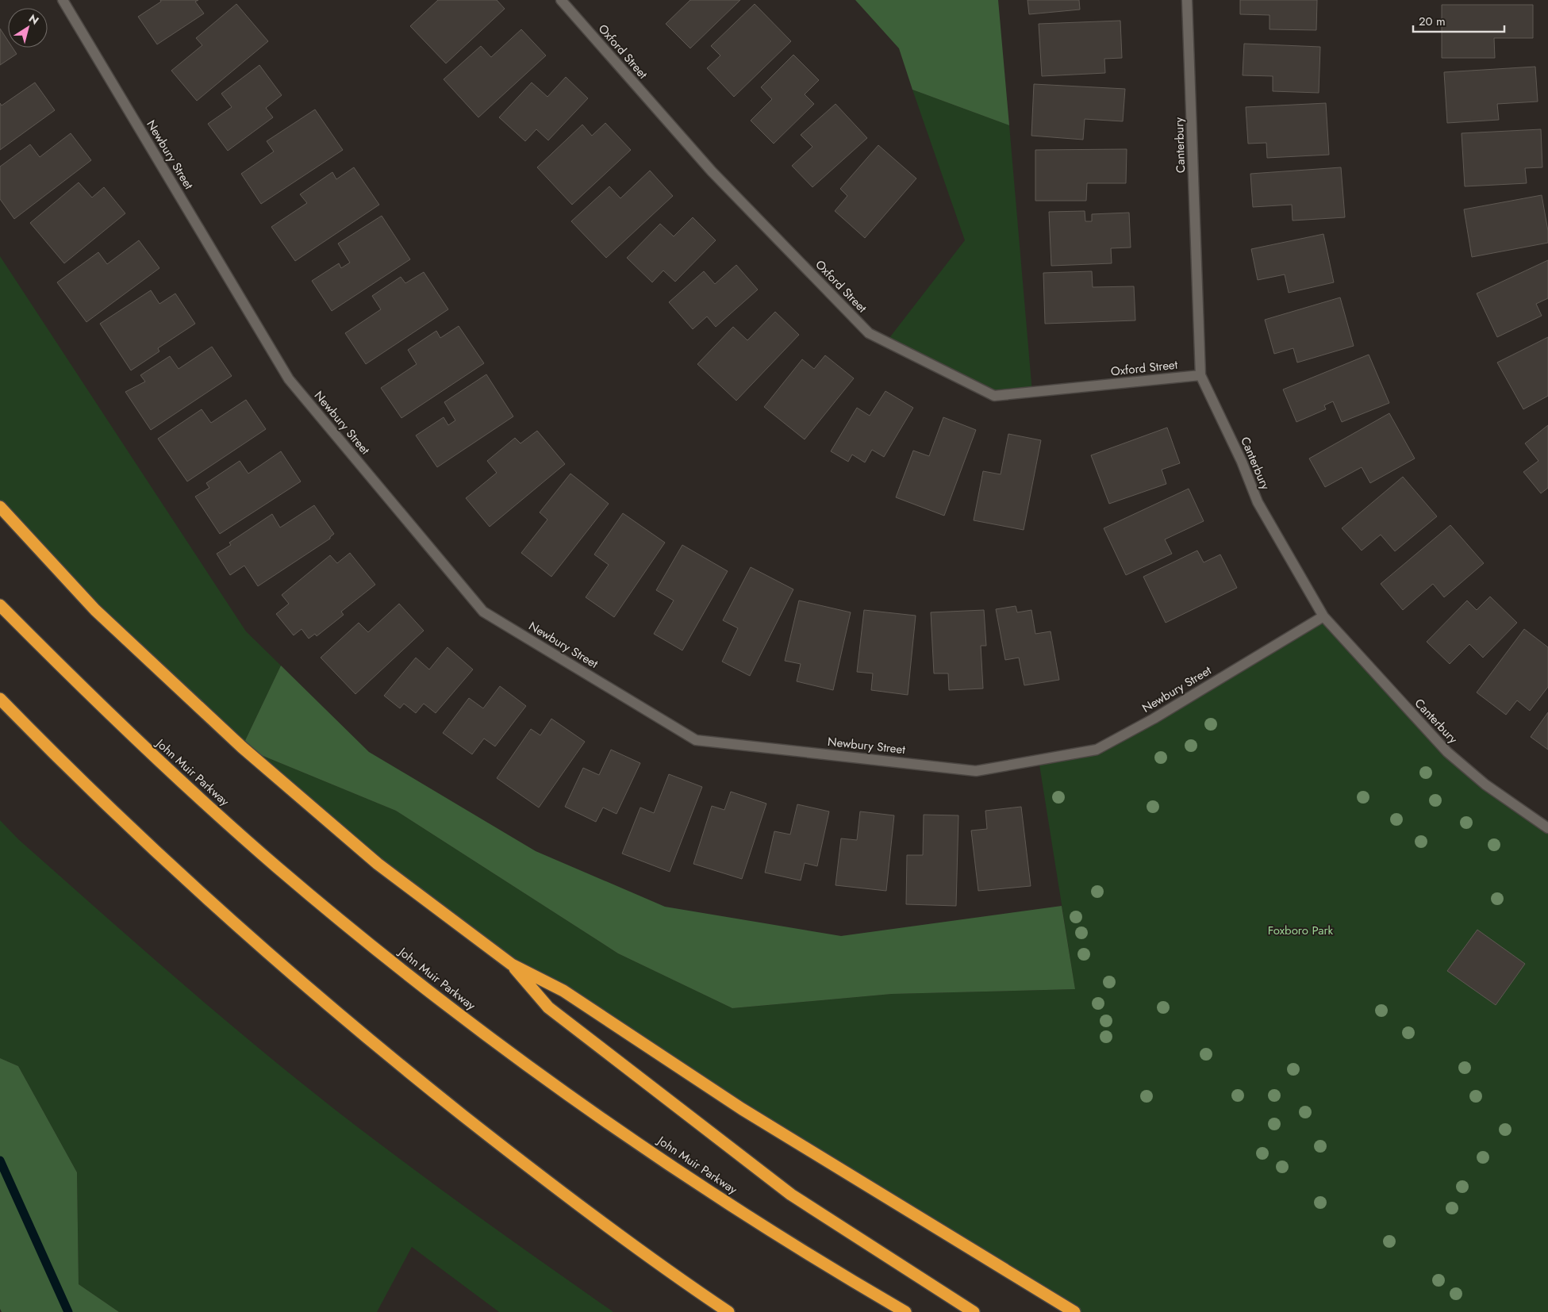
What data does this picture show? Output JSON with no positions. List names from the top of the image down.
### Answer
{
  "streets": {
    "highway": ["John Muir Parkway"],
    "street": ["Oxford Street", "Canterbury", "Newbury Street"]
  },
  "crossings": [
    ["Oxford Street", "Canterbury"],
    ["Canterbury", "Newbury Street"]
  ],
  "parks": ["Foxboro Park"],
  "scale_bar": "20 m",
  "north": "top right"
}
